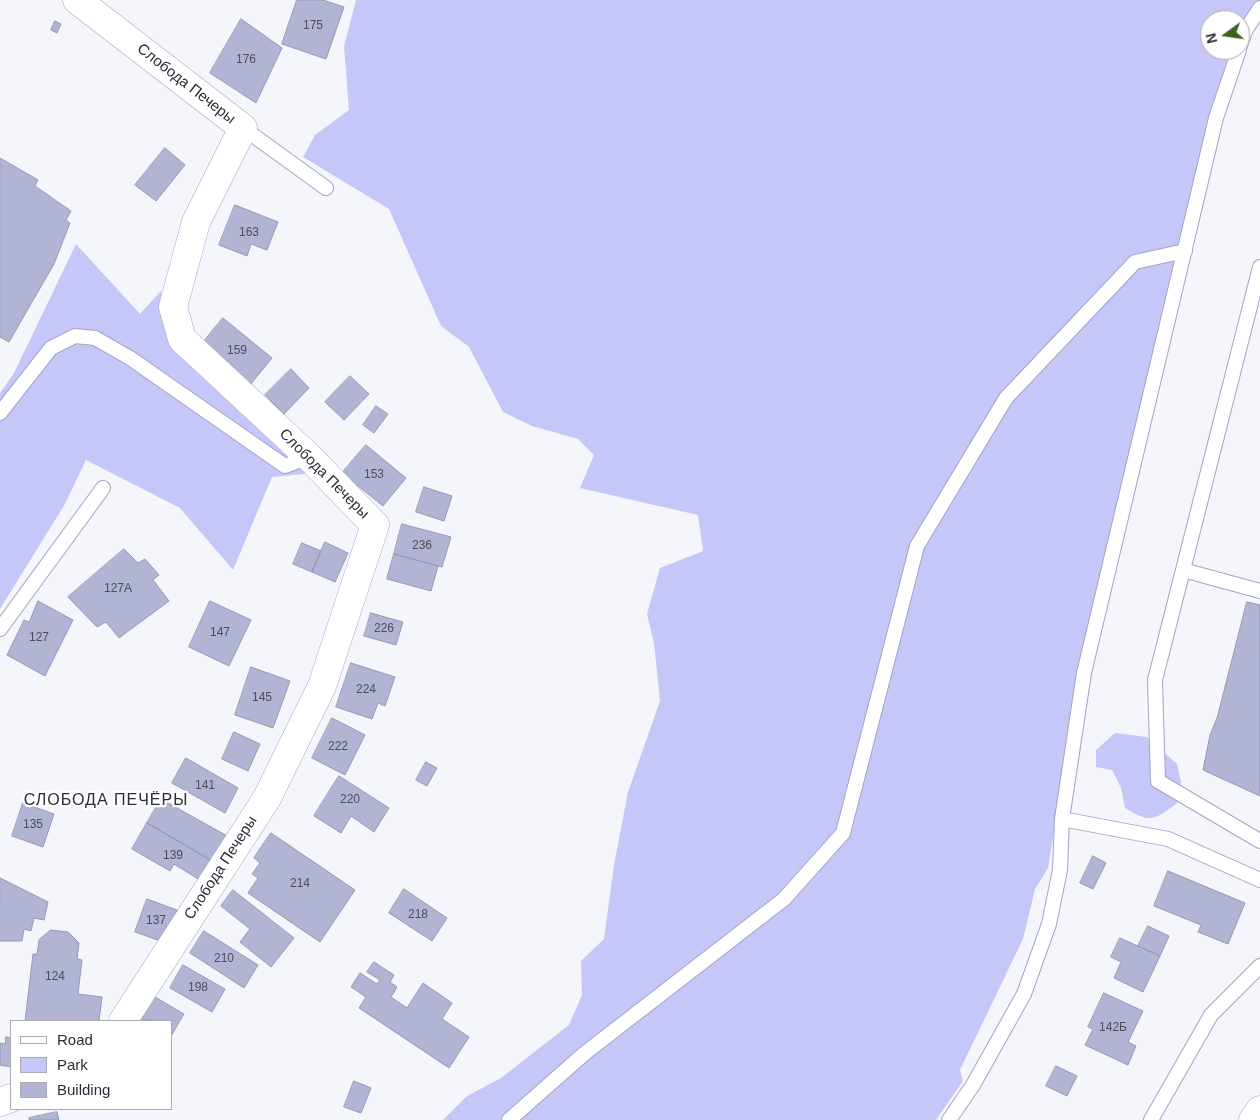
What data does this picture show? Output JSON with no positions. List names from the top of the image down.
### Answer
{
  "streets": {
    "street": ["Слобода Печеры"]
  },
  "districts": ["СЛОБОДА ПЕЧЁРЫ"],
  "house_numbers": [
    "175",
    "176",
    "163",
    "159",
    "153",
    "236",
    "127А",
    "226",
    "147",
    "127",
    "224",
    "145",
    "222",
    "141",
    "220",
    "135",
    "139",
    "214",
    "218",
    "137",
    "210",
    "124",
    "198",
    "142Б"
  ],
  "legend": ["Road", "Park", "Building"],
  "north": "left"
}
